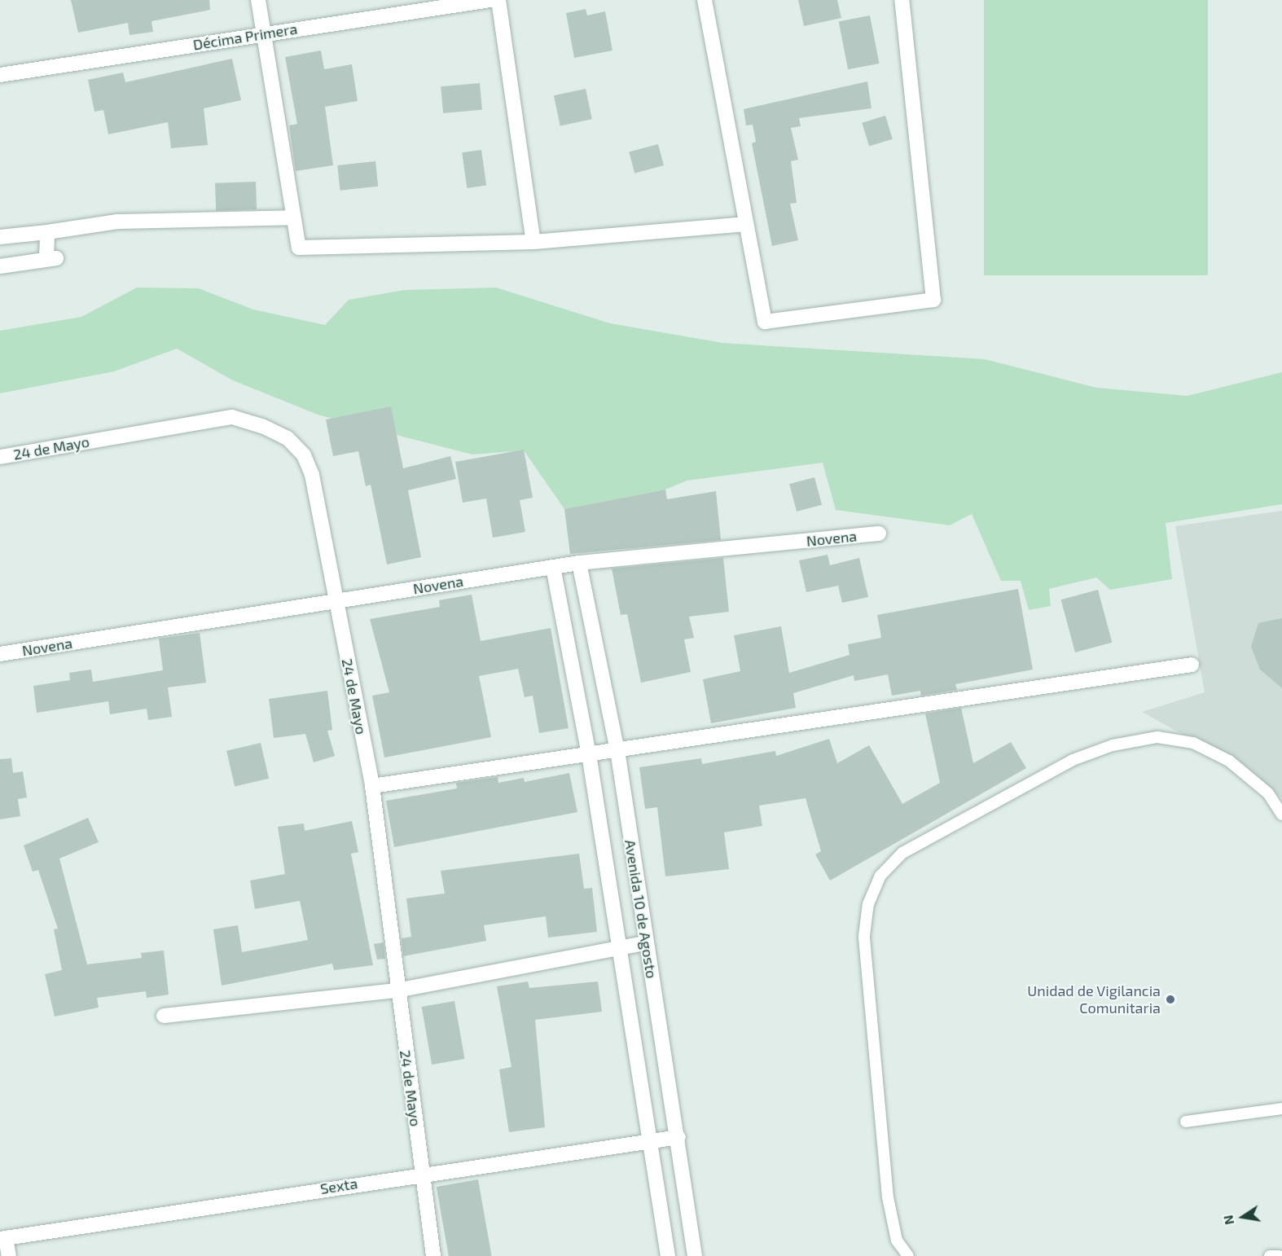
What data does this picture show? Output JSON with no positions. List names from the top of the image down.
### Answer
{
  "streets": {
    "street": [
      "Décima Primera",
      "24 de Mayo",
      "Novena",
      "Avenida 10 de Agosto",
      "Sexta"
    ]
  },
  "crossings": [
    ["24 de Mayo", "Novena"],
    ["24 de Mayo", "Sexta"],
    ["Novena", "Avenida 10 de Agosto"],
    ["Avenida 10 de Agosto", "Sexta"]
  ],
  "places": ["Unidad de Vigilancia Comunitaria"],
  "north": "left"
}
